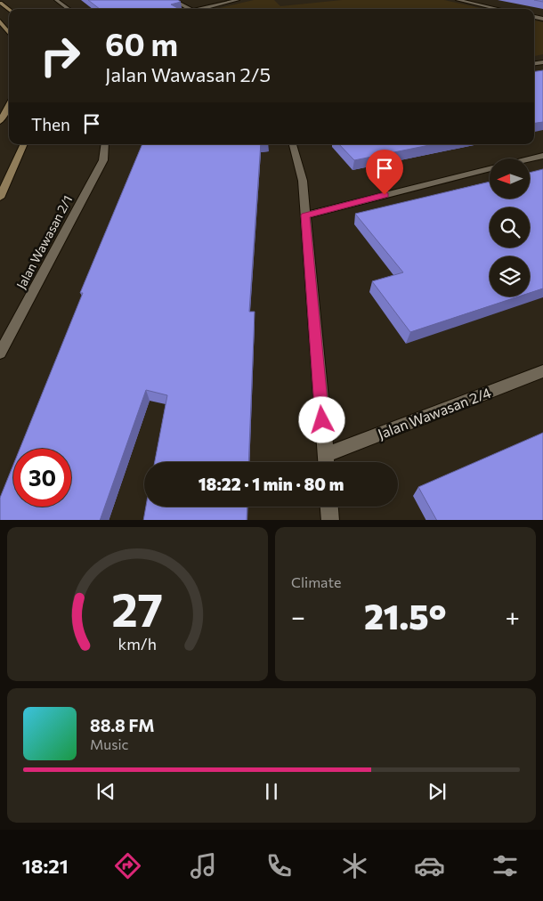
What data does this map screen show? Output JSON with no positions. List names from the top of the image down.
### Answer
{
  "streets": {
    "street": ["Jalan Wawasan 2/1", "Jalan Wawasan 2/4"]
  },
  "north": "left",
  "page": {
    "turn": ["60 m", "Jalan Wawasan 2/5"],
    "then": "Then",
    "limit": "30",
    "trip": "18:22 · 1 min · 80 m",
    "tile": "Climate",
    "heat": ["−", "21.5°", "+"],
    "song": ["88.8 FM", "Music"],
    "tabs": "18:21",
    "gauge": ["27", "km/h"]
  }
}
